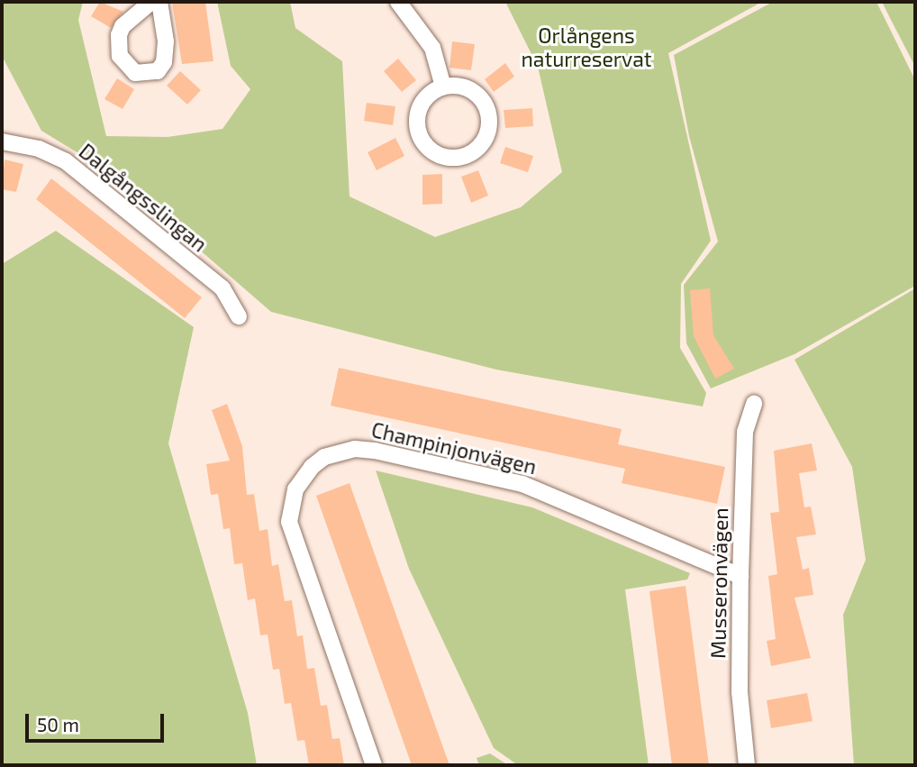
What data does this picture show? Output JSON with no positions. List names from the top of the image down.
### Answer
{
  "streets": {
    "street": ["Dalgångsslingan", "Champinjonvägen", "Musseronvägen"]
  },
  "crossings": [
    ["Champinjonvägen", "Musseronvägen"]
  ],
  "parks": ["Orlångens naturreservat"],
  "scale_bar": "50 m"
}
